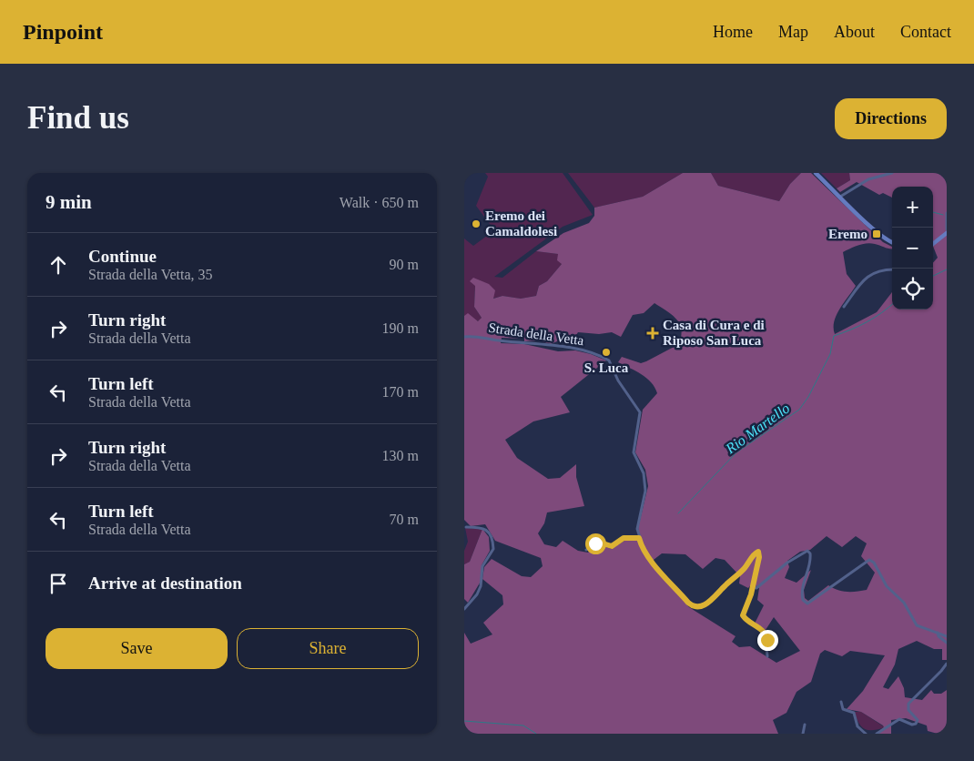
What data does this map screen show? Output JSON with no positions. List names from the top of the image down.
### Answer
{
  "streets": {
    "street": ["Strada della Vetta"]
  },
  "water": ["Rio Martello"],
  "places": {
    "other": ["Eremo dei Camaldolesi", "S. Luca"],
    "transit": ["Eremo"],
    "health": ["Casa di Cura e di Riposo San Luca"]
  },
  "page": {
    "header": "Pinpoint",
    "nav": [
      "Home",
      "Map",
      "About",
      "Contact"
    ],
    "buttons": [
      "Directions",
      ["Save", "Share"]
    ],
    "title": "Find us",
    "heading": ["9 min", "Walk · 650 m"],
    "map_buttons": ["+", "−"],
    "list": [
      ["Continue", "Strada della Vetta, 35", "90 m"],
      ["Turn right", "Strada della Vetta", "190 m"],
      ["Turn left", "Strada della Vetta", "170 m"],
      ["Turn right", "Strada della Vetta", "130 m"],
      ["Turn left", "Strada della Vetta", "70 m"],
      "Arrive at destination"
    ]
  }
}
